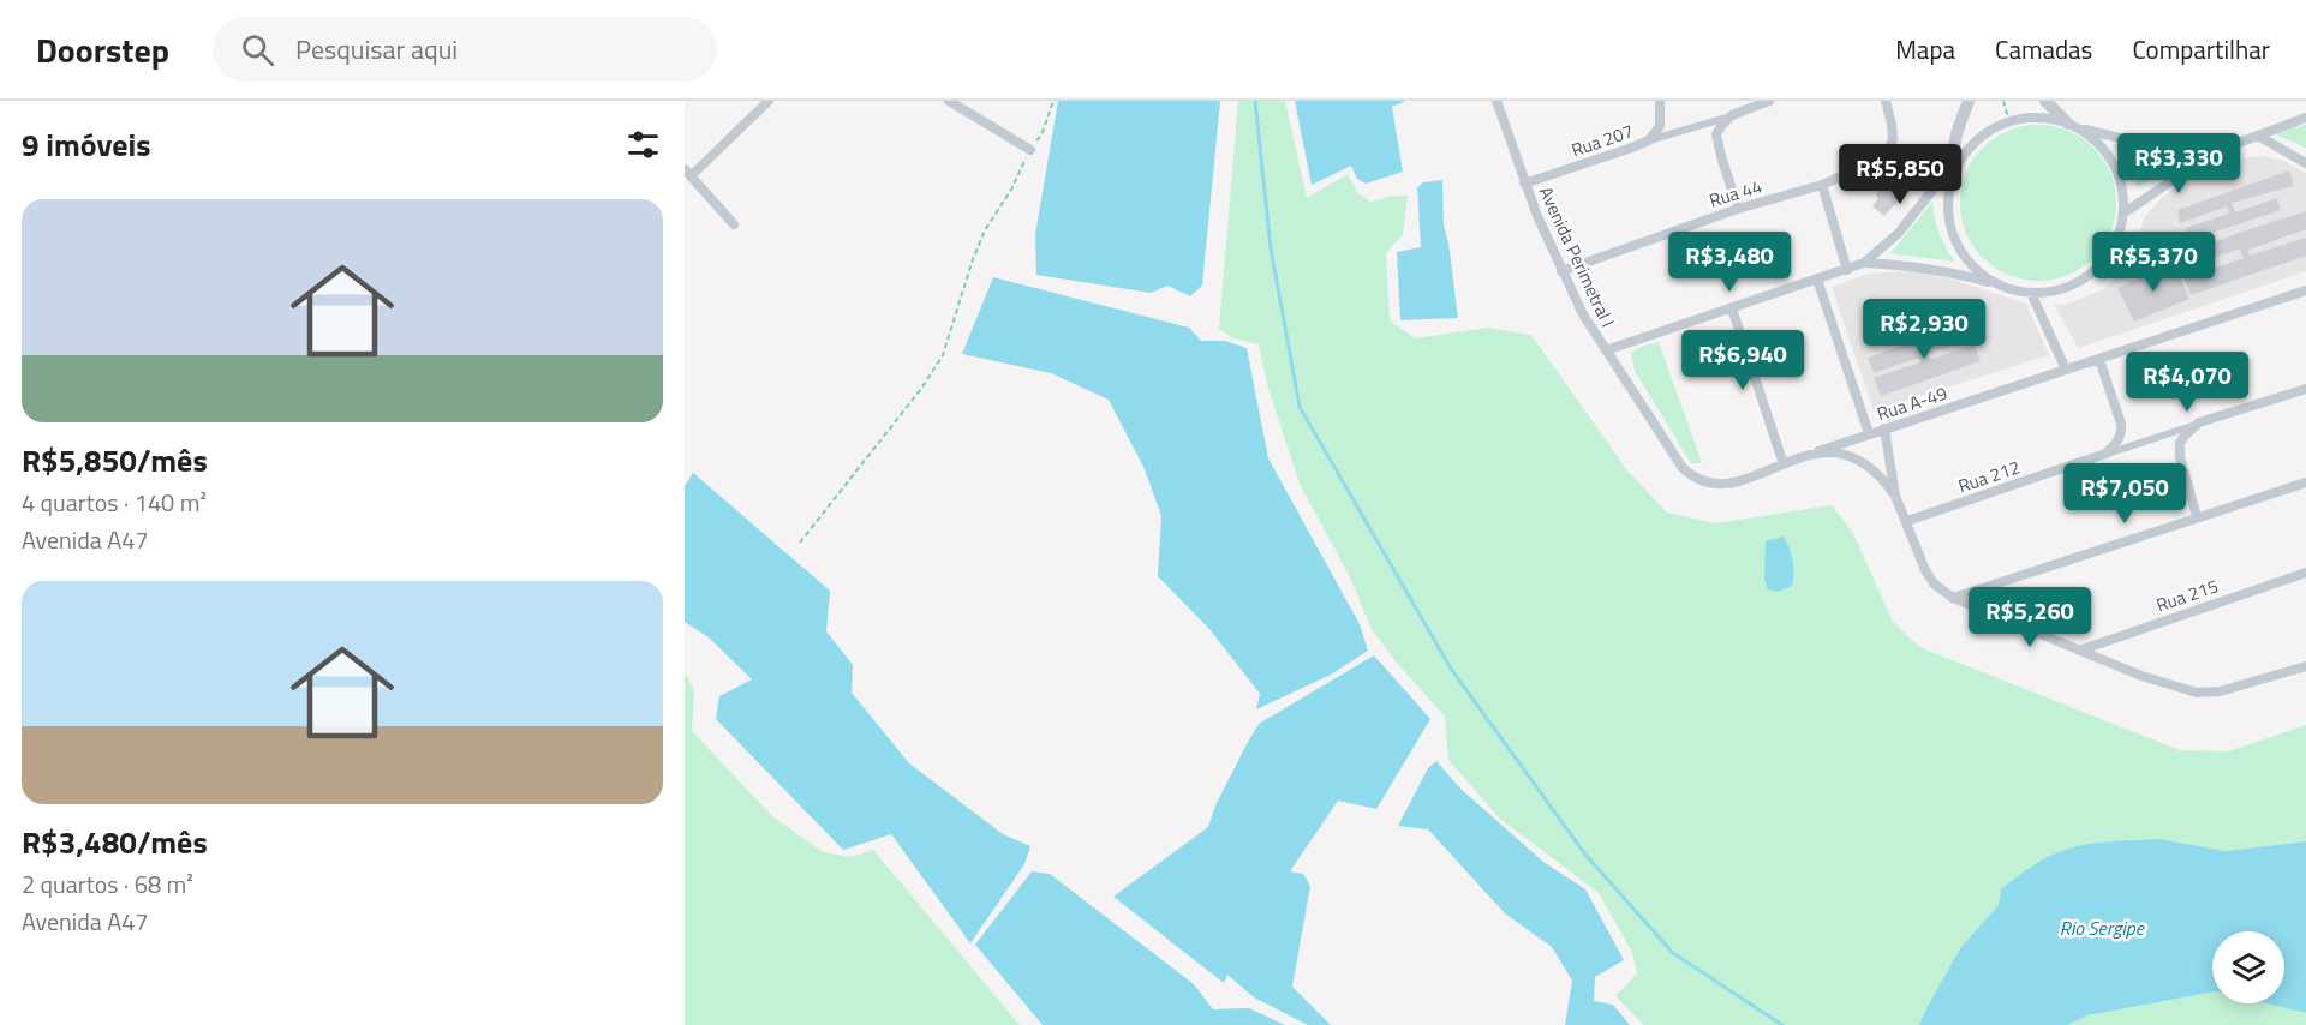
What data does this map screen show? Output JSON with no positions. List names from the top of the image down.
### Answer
{
  "streets": {
    "street": [
      "Rua 207",
      "Rua 44",
      "Avenida Perimetral I",
      "Rua A-49",
      "Rua 212",
      "Rua 215"
    ]
  },
  "crossings": [
    ["Rua 207", "Avenida Perimetral I"],
    ["Rua 44", "Avenida Perimetral I"],
    ["Avenida Perimetral I", "Rua A-49"],
    ["Avenida Perimetral I", "Rua 212"],
    ["Avenida Perimetral I", "Rua 215"]
  ],
  "water": ["Rio Sergipe"],
  "page": {
    "header": "Doorstep",
    "search": "Pesquisar aqui",
    "nav": ["Mapa", "Camadas", "Compartilhar"],
    "heading": "9 imóveis",
    "price": [
      "R$3,330",
      "R$5,850",
      "R$3,480",
      "R$5,370",
      "R$2,930",
      "R$6,940",
      "R$4,070",
      "R$7,050",
      "R$5,260"
    ],
    "list": [
      {
        "name": "R$5,850/mês",
        "note": "4 quartos · 140 m² · Avenida A47"
      },
      {
        "name": "R$3,480/mês",
        "note": "2 quartos · 68 m² · Avenida A47"
      }
    ]
  }
}
